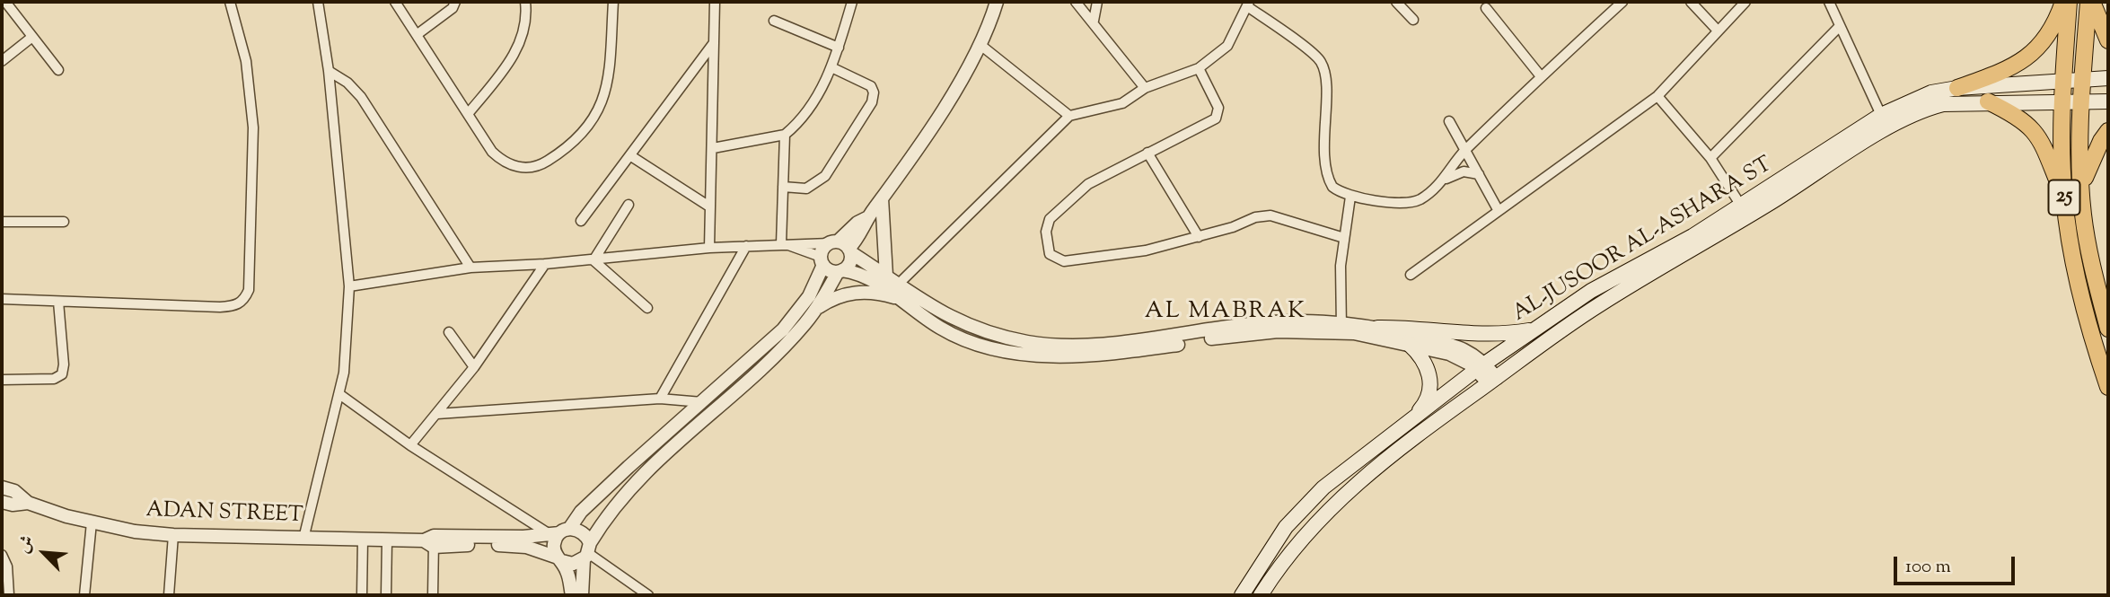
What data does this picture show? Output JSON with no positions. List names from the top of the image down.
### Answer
{
  "streets": {
    "main road": ["25", "AL-JUSOOR AL-ASHARA ST"],
    "street": ["ADAN STREET"]
  },
  "crossings": [
    ["25", "AL-JUSOOR AL-ASHARA ST"]
  ],
  "districts": ["AL MABRAK"],
  "scale_bar": "100 m",
  "north": "top left"
}
